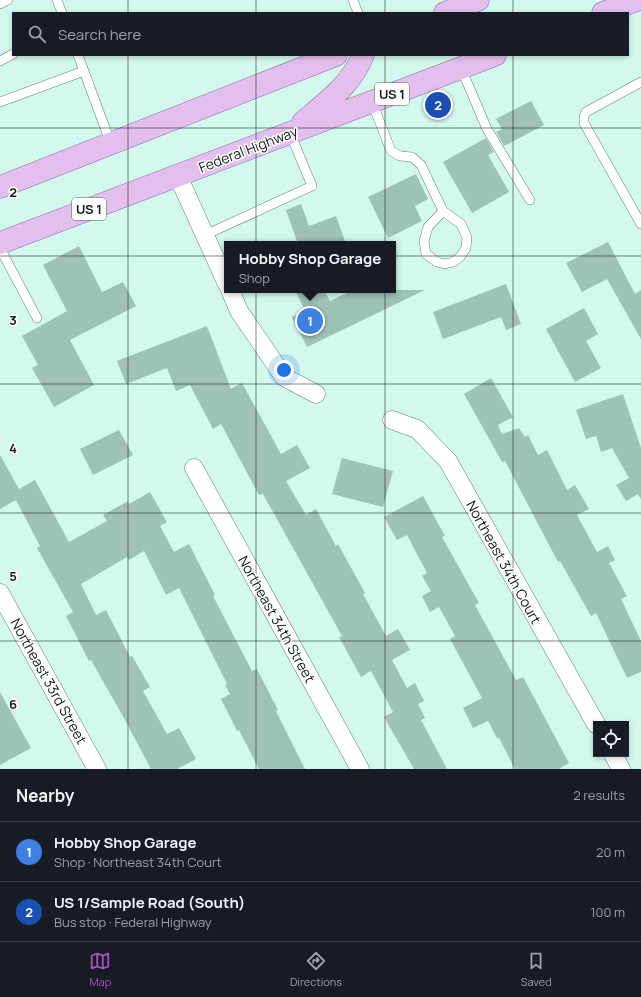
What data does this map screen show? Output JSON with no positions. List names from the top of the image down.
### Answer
{
  "streets": {
    "main road": ["US 1", "Federal Highway"],
    "street": ["Northeast 34th Court", "Northeast 34th Street", "Northeast 33rd Street"]
  },
  "page": {
    "search": "Search here",
    "pins": ["2", "1"],
    "popup": ["Hobby Shop Garage", "Shop"],
    "heading": ["Nearby", "2 results"],
    "list": [
      {
        "mark": "1",
        "name": "Hobby Shop Garage",
        "note": "Shop · Northeast 34th Court",
        "value": "20 m"
      },
      {
        "mark": "2",
        "name": "US 1/Sample Road (South)",
        "note": "Bus stop · Federal Highway",
        "value": "100 m"
      }
    ],
    "nav": ["Map", "Directions", "Saved"]
  },
  "grid": {
    "rows": [
      "2",
      "3",
      "4",
      "5",
      "6"
    ]
  }
}
